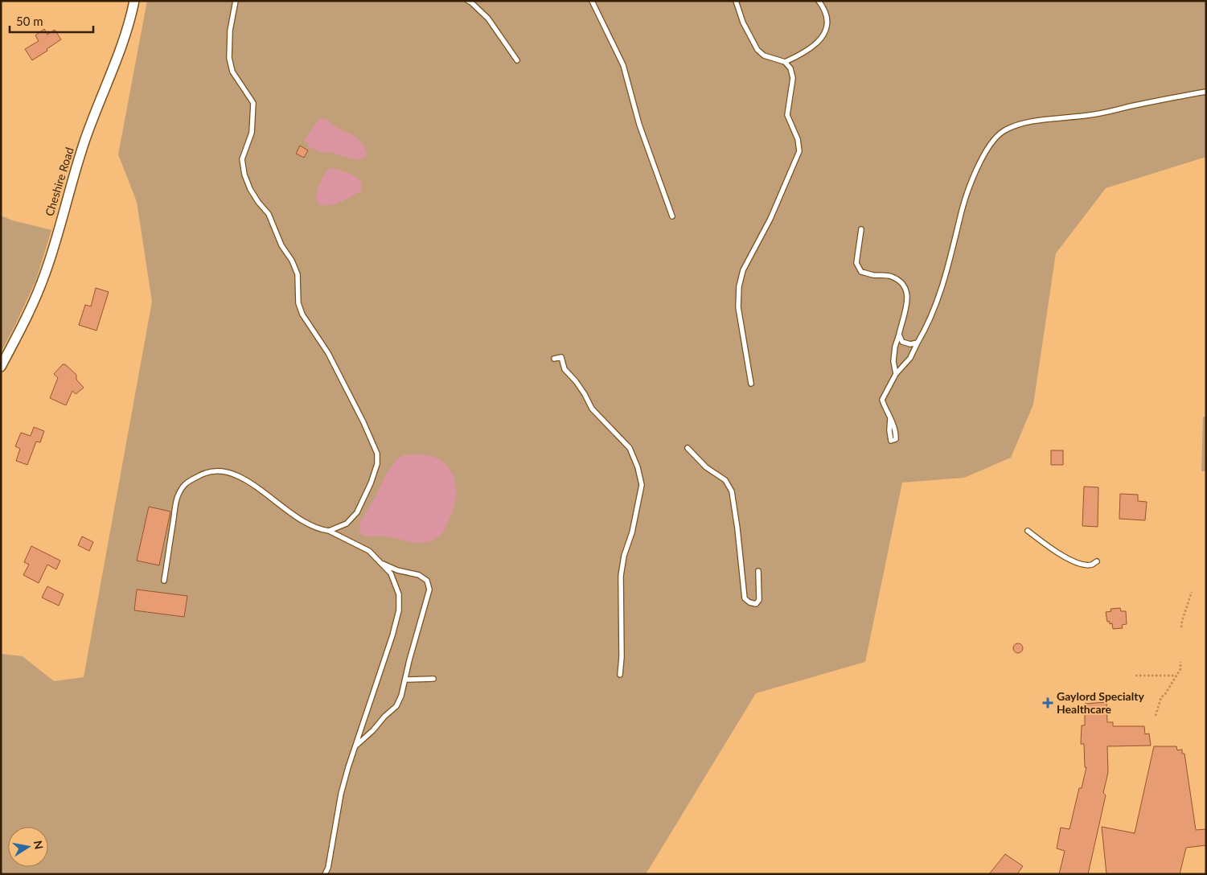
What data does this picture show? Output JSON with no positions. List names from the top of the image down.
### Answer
{
  "streets": {
    "street": ["Cheshire Road"]
  },
  "places": {
    "health": ["Gaylord Specialty Healthcare"]
  },
  "scale_bar": "50 m",
  "north": "right"
}
